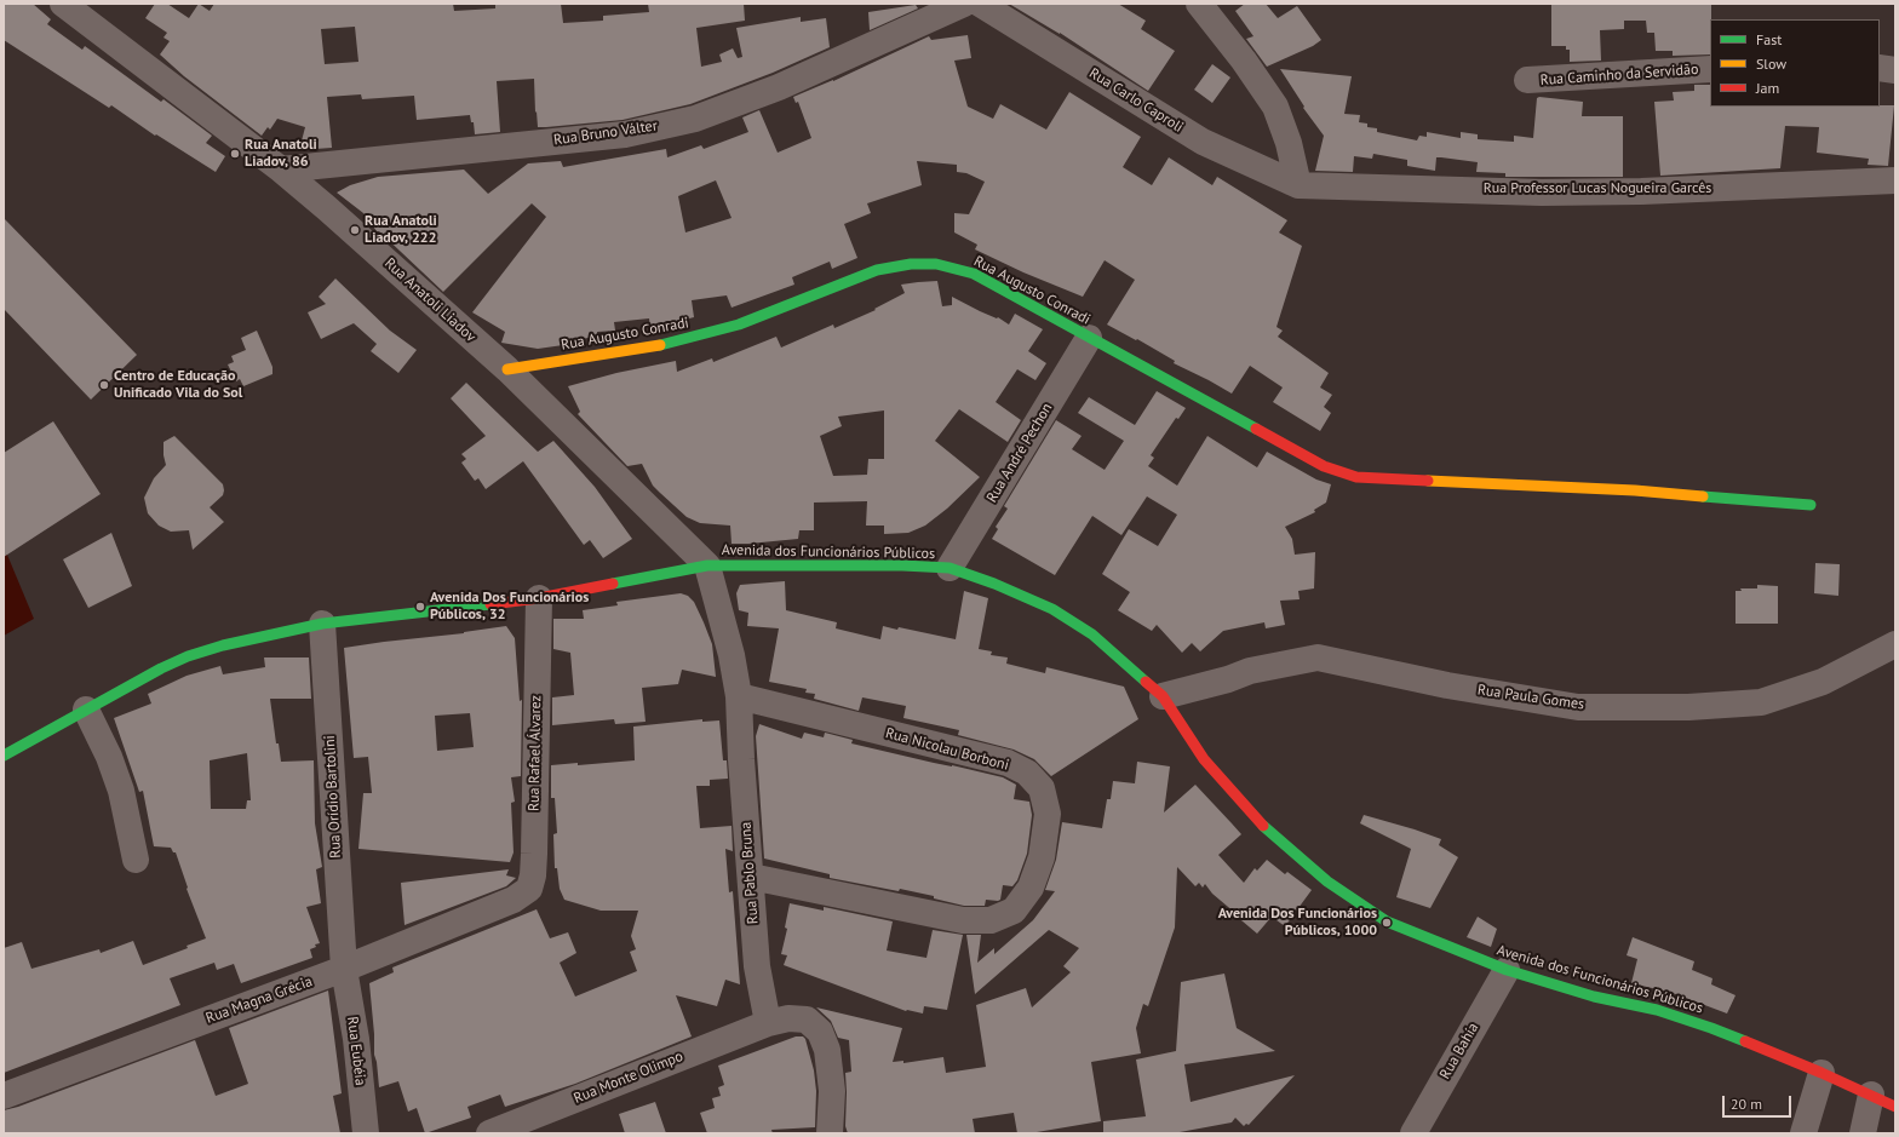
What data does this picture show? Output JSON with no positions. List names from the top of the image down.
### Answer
{
  "streets": {
    "street": [
      "Rua Caminho da Servidão",
      "Rua Carlo Caproli",
      "Rua Bruno Válter",
      "Rua Professor Lucas Nogueira Garcês",
      "Rua Augusto Conradi",
      "Rua Anatoli Liadov",
      "Rua André Pechon",
      "Avenida dos Funcionários Públicos",
      "Rua Paula Gomes",
      "Rua Nicolau Borboni",
      "Rua Rafael Álvarez",
      "Rua Orídio Bartolini",
      "Rua Pablo Bruna",
      "Rua Magna Grécia",
      "Rua Eubéia",
      "Rua Bahía",
      "Rua Monte Olimpo"
    ]
  },
  "crossings": [
    ["Rua Carlo Caproli", "Rua Professor Lucas Nogueira Garcês"],
    ["Rua Bruno Válter", "Rua Anatoli Liadov"],
    ["Rua Augusto Conradi", "Rua Anatoli Liadov"],
    ["Rua Augusto Conradi", "Rua André Pechon"],
    ["Rua Anatoli Liadov", "Avenida dos Funcionários Públicos"],
    ["Rua Anatoli Liadov", "Rua Pablo Bruna"],
    ["Rua André Pechon", "Avenida dos Funcionários Públicos"],
    ["Avenida dos Funcionários Públicos", "Rua Paula Gomes"],
    ["Avenida dos Funcionários Públicos", "Rua Rafael Álvarez"],
    ["Avenida dos Funcionários Públicos", "Rua Orídio Bartolini"],
    ["Avenida dos Funcionários Públicos", "Rua Pablo Bruna"],
    ["Avenida dos Funcionários Públicos", "Rua Bahía"],
    ["Rua Nicolau Borboni", "Rua Pablo Bruna"],
    ["Rua Rafael Álvarez", "Rua Magna Grécia"],
    ["Rua Orídio Bartolini", "Rua Magna Grécia"],
    ["Rua Orídio Bartolini", "Rua Eubéia"],
    ["Rua Pablo Bruna", "Rua Monte Olimpo"],
    ["Rua Magna Grécia", "Rua Eubéia"]
  ],
  "places": [
    "Rua Anatoli Liadov, 86",
    "Rua Anatoli Liadov, 222",
    "Centro de Educação Unificado Vila do Sol",
    "Avenida Dos Funcionários Públicos, 32",
    "Avenida Dos Funcionários Públicos, 1000"
  ],
  "legend": ["Fast", "Slow", "Jam"],
  "scale_bar": "20 m"
}
